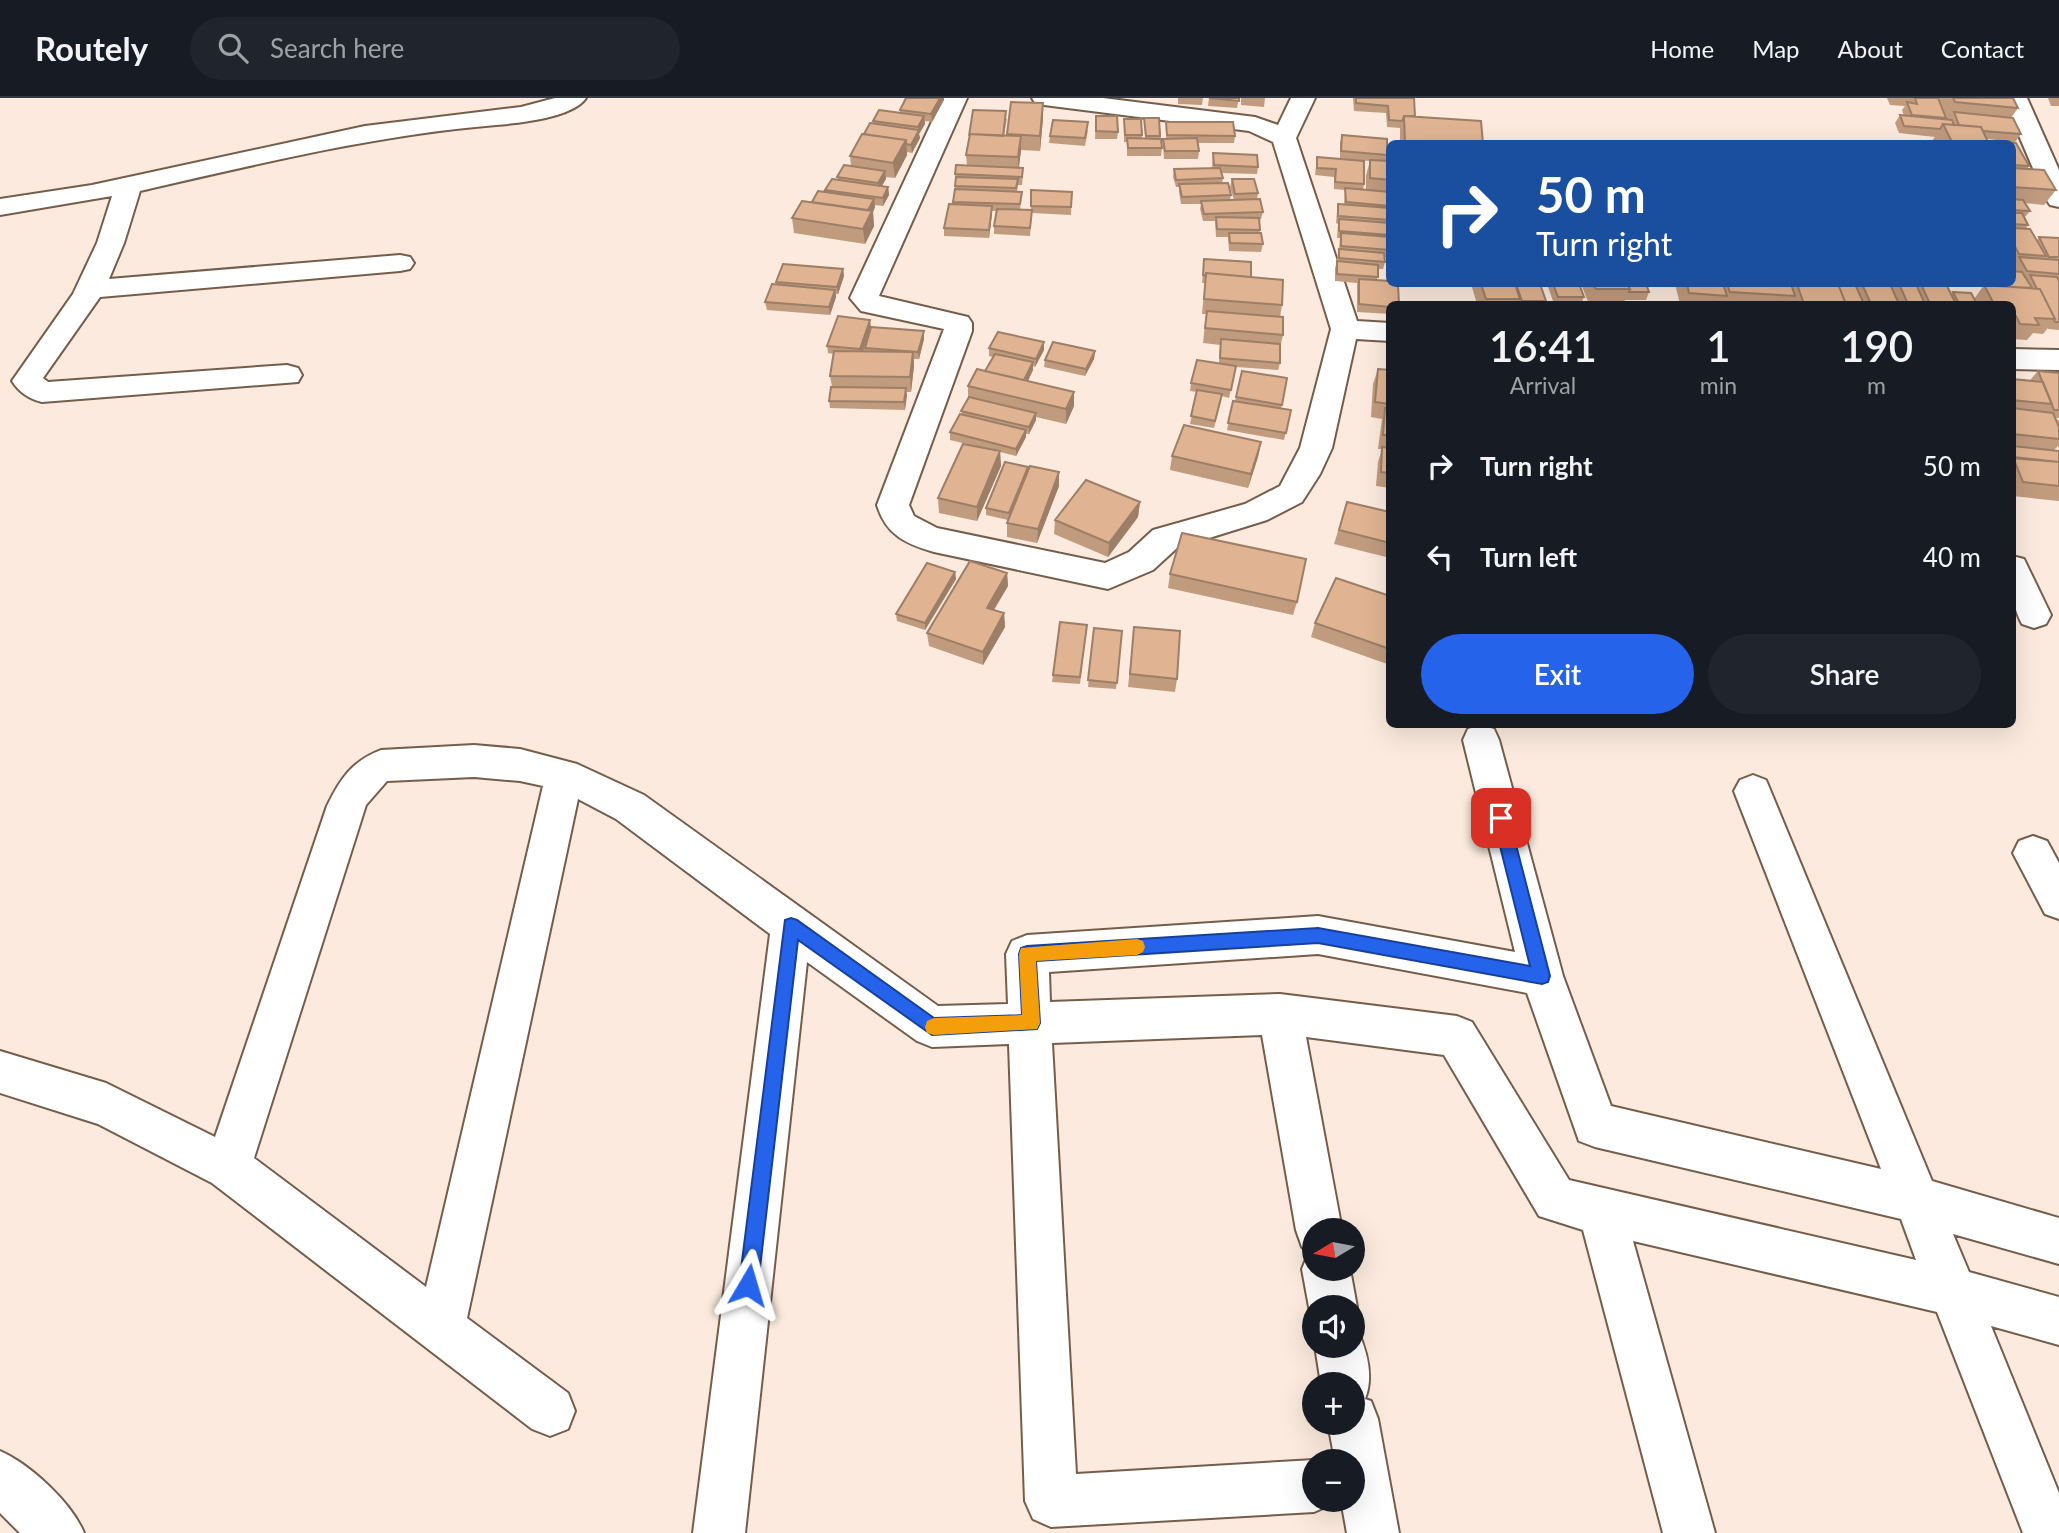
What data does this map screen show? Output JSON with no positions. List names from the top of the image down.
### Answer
{
  "north": "left",
  "page": {
    "header": "Routely",
    "search": "Search here",
    "nav": [
      "Home",
      "Map",
      "About",
      "Contact"
    ],
    "turn": ["50 m", "Turn right"],
    "eta": [
      "16:41",
      "Arrival",
      "1",
      "min",
      "190",
      "m"
    ],
    "list": [
      {
        "name": "Turn right",
        "value": "50 m"
      },
      {
        "name": "Turn left",
        "value": "40 m"
      }
    ],
    "buttons": ["Exit", "Share"],
    "map_buttons": ["+", "−"]
  }
}
